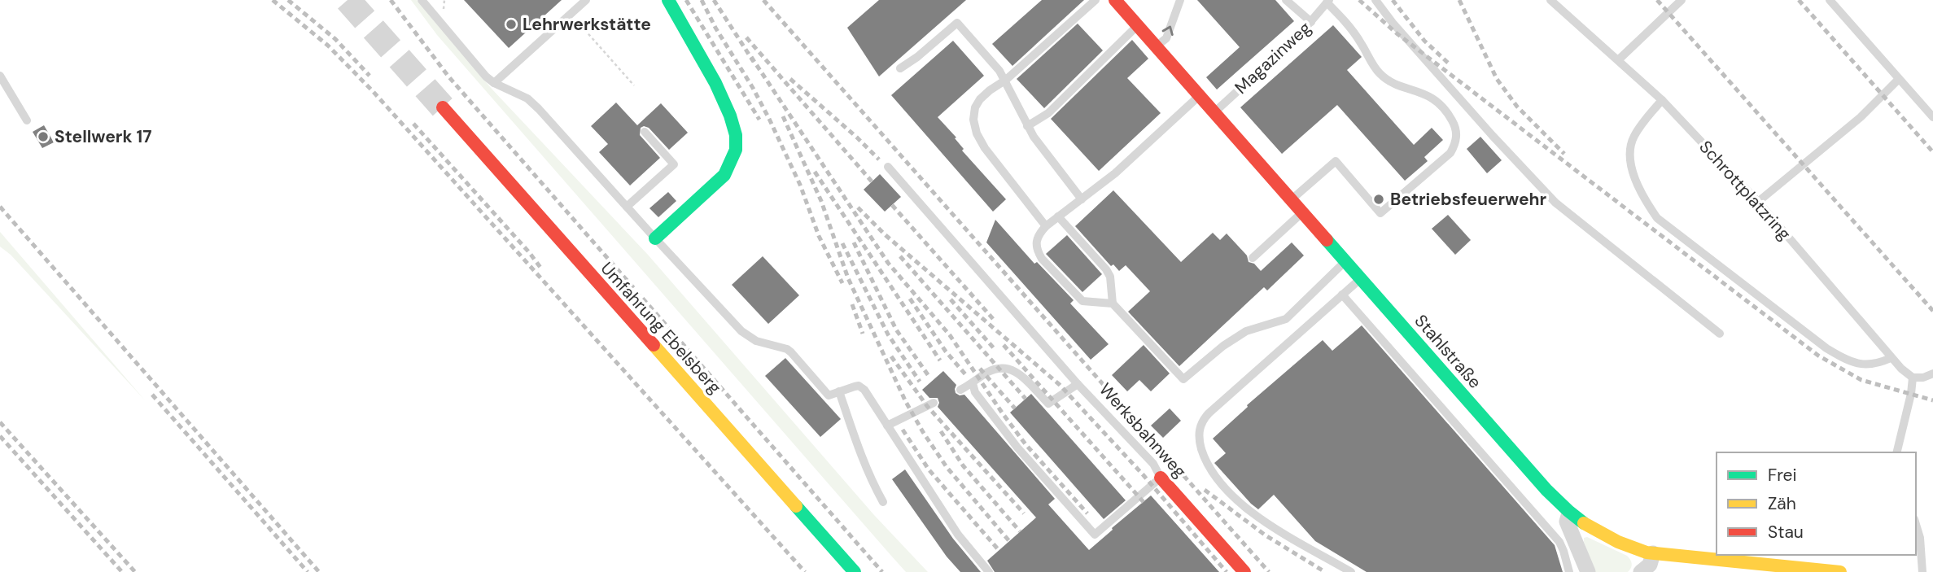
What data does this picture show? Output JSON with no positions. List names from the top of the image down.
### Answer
{
  "streets": {
    "street": ["Umfahrung Ebelsberg", "Stahlstraße", "Werksbahnweg"],
    "lane": ["Magazinweg", "Schrottplatzring"]
  },
  "crossings": [
    ["Magazinweg", "Stahlstraße"]
  ],
  "places": ["Lehrwerkstätte", "Stellwerk 17", "Betriebsfeuerwehr"],
  "legend": ["Frei", "Zäh", "Stau"]
}
